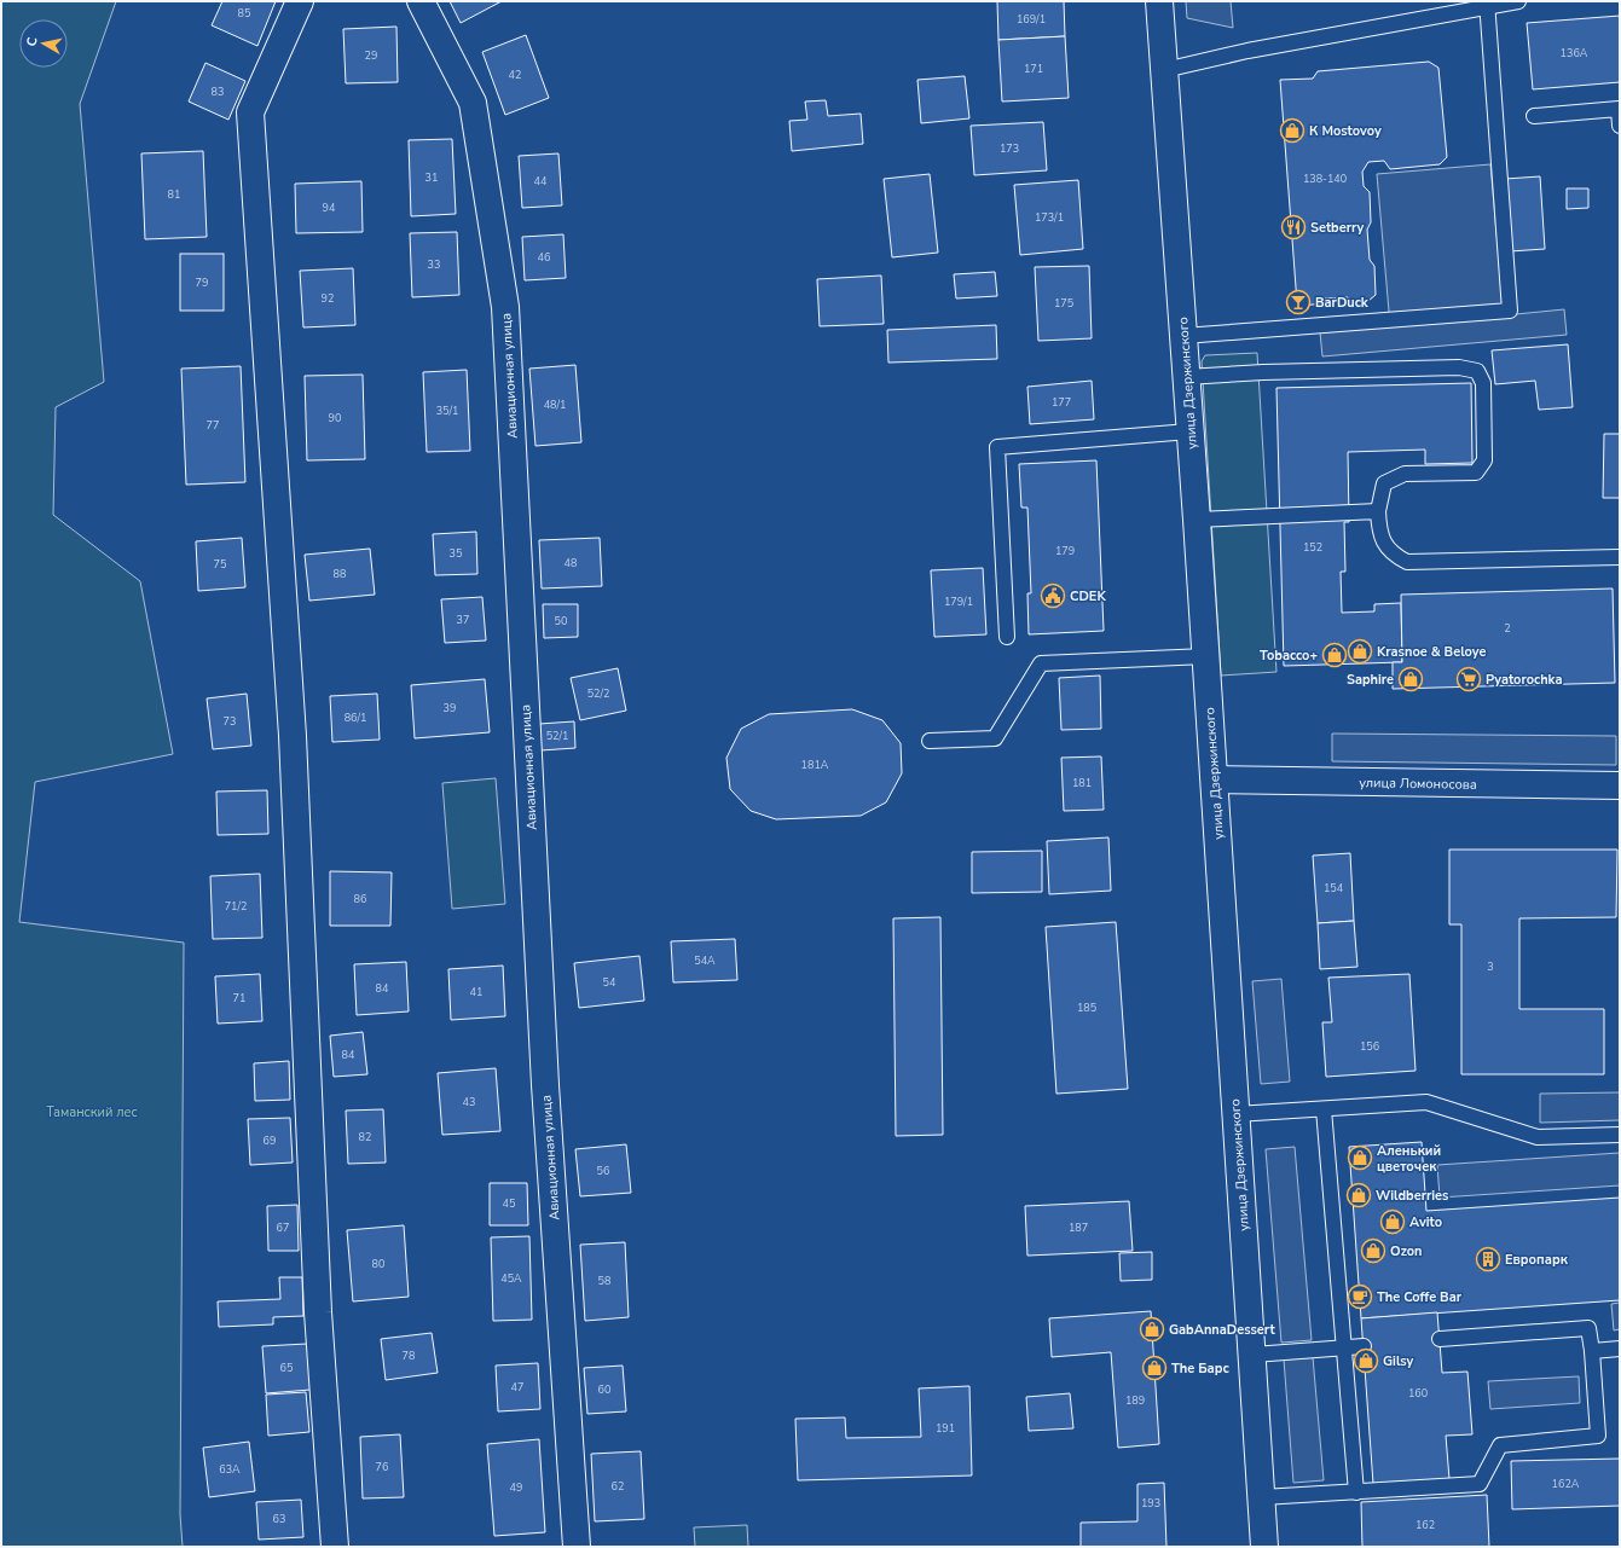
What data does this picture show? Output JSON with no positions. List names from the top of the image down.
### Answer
{
  "streets": {
    "street": ["Авиационная улица", "улица Дзержинского", "улица Ломоносова"]
  },
  "crossings": [
    ["улица Дзержинского", "улица Ломоносова"]
  ],
  "parks": ["Таманский лес"],
  "places": {
    "shop": [
      "К Mostovoy",
      "Krasnoe & Beloye",
      "Tobacco+",
      "Saphire",
      "Аленький цветочек",
      "Wildberries",
      "Avito",
      "Ozon",
      "GabAnnaDessert",
      "Gilsy",
      "The Барс"
    ],
    "restaurant": ["Setberry"],
    "bar": ["BarDuck"],
    "public building": ["CDEK"],
    "supermarket": ["Pyatorochka"],
    "building": ["Европарк"],
    "cafe": ["The Coffe Bar"]
  },
  "house_numbers": [
    "85",
    "169/1",
    "136А",
    "29",
    "171",
    "42",
    "83",
    "173",
    "31",
    "138-140",
    "44",
    "81",
    "94",
    "173/1",
    "46",
    "33",
    "79",
    "92",
    "175",
    "177",
    "48/1",
    "35/1",
    "90",
    "77",
    "152",
    "179",
    "35",
    "48",
    "75",
    "88",
    "179/1",
    "37",
    "50",
    "2",
    "52/2",
    "39",
    "86/1",
    "73",
    "52/1",
    "181А",
    "181",
    "154",
    "86",
    "71/2",
    "54А",
    "3",
    "54",
    "84",
    "41",
    "71",
    "185",
    "156",
    "84",
    "43",
    "82",
    "69",
    "56",
    "45",
    "67",
    "187",
    "80",
    "45А",
    "58",
    "78",
    "65",
    "47",
    "60",
    "160",
    "189",
    "191",
    "76",
    "63А",
    "162А",
    "62",
    "49",
    "193",
    "63",
    "162"
  ],
  "north": "left"
}
